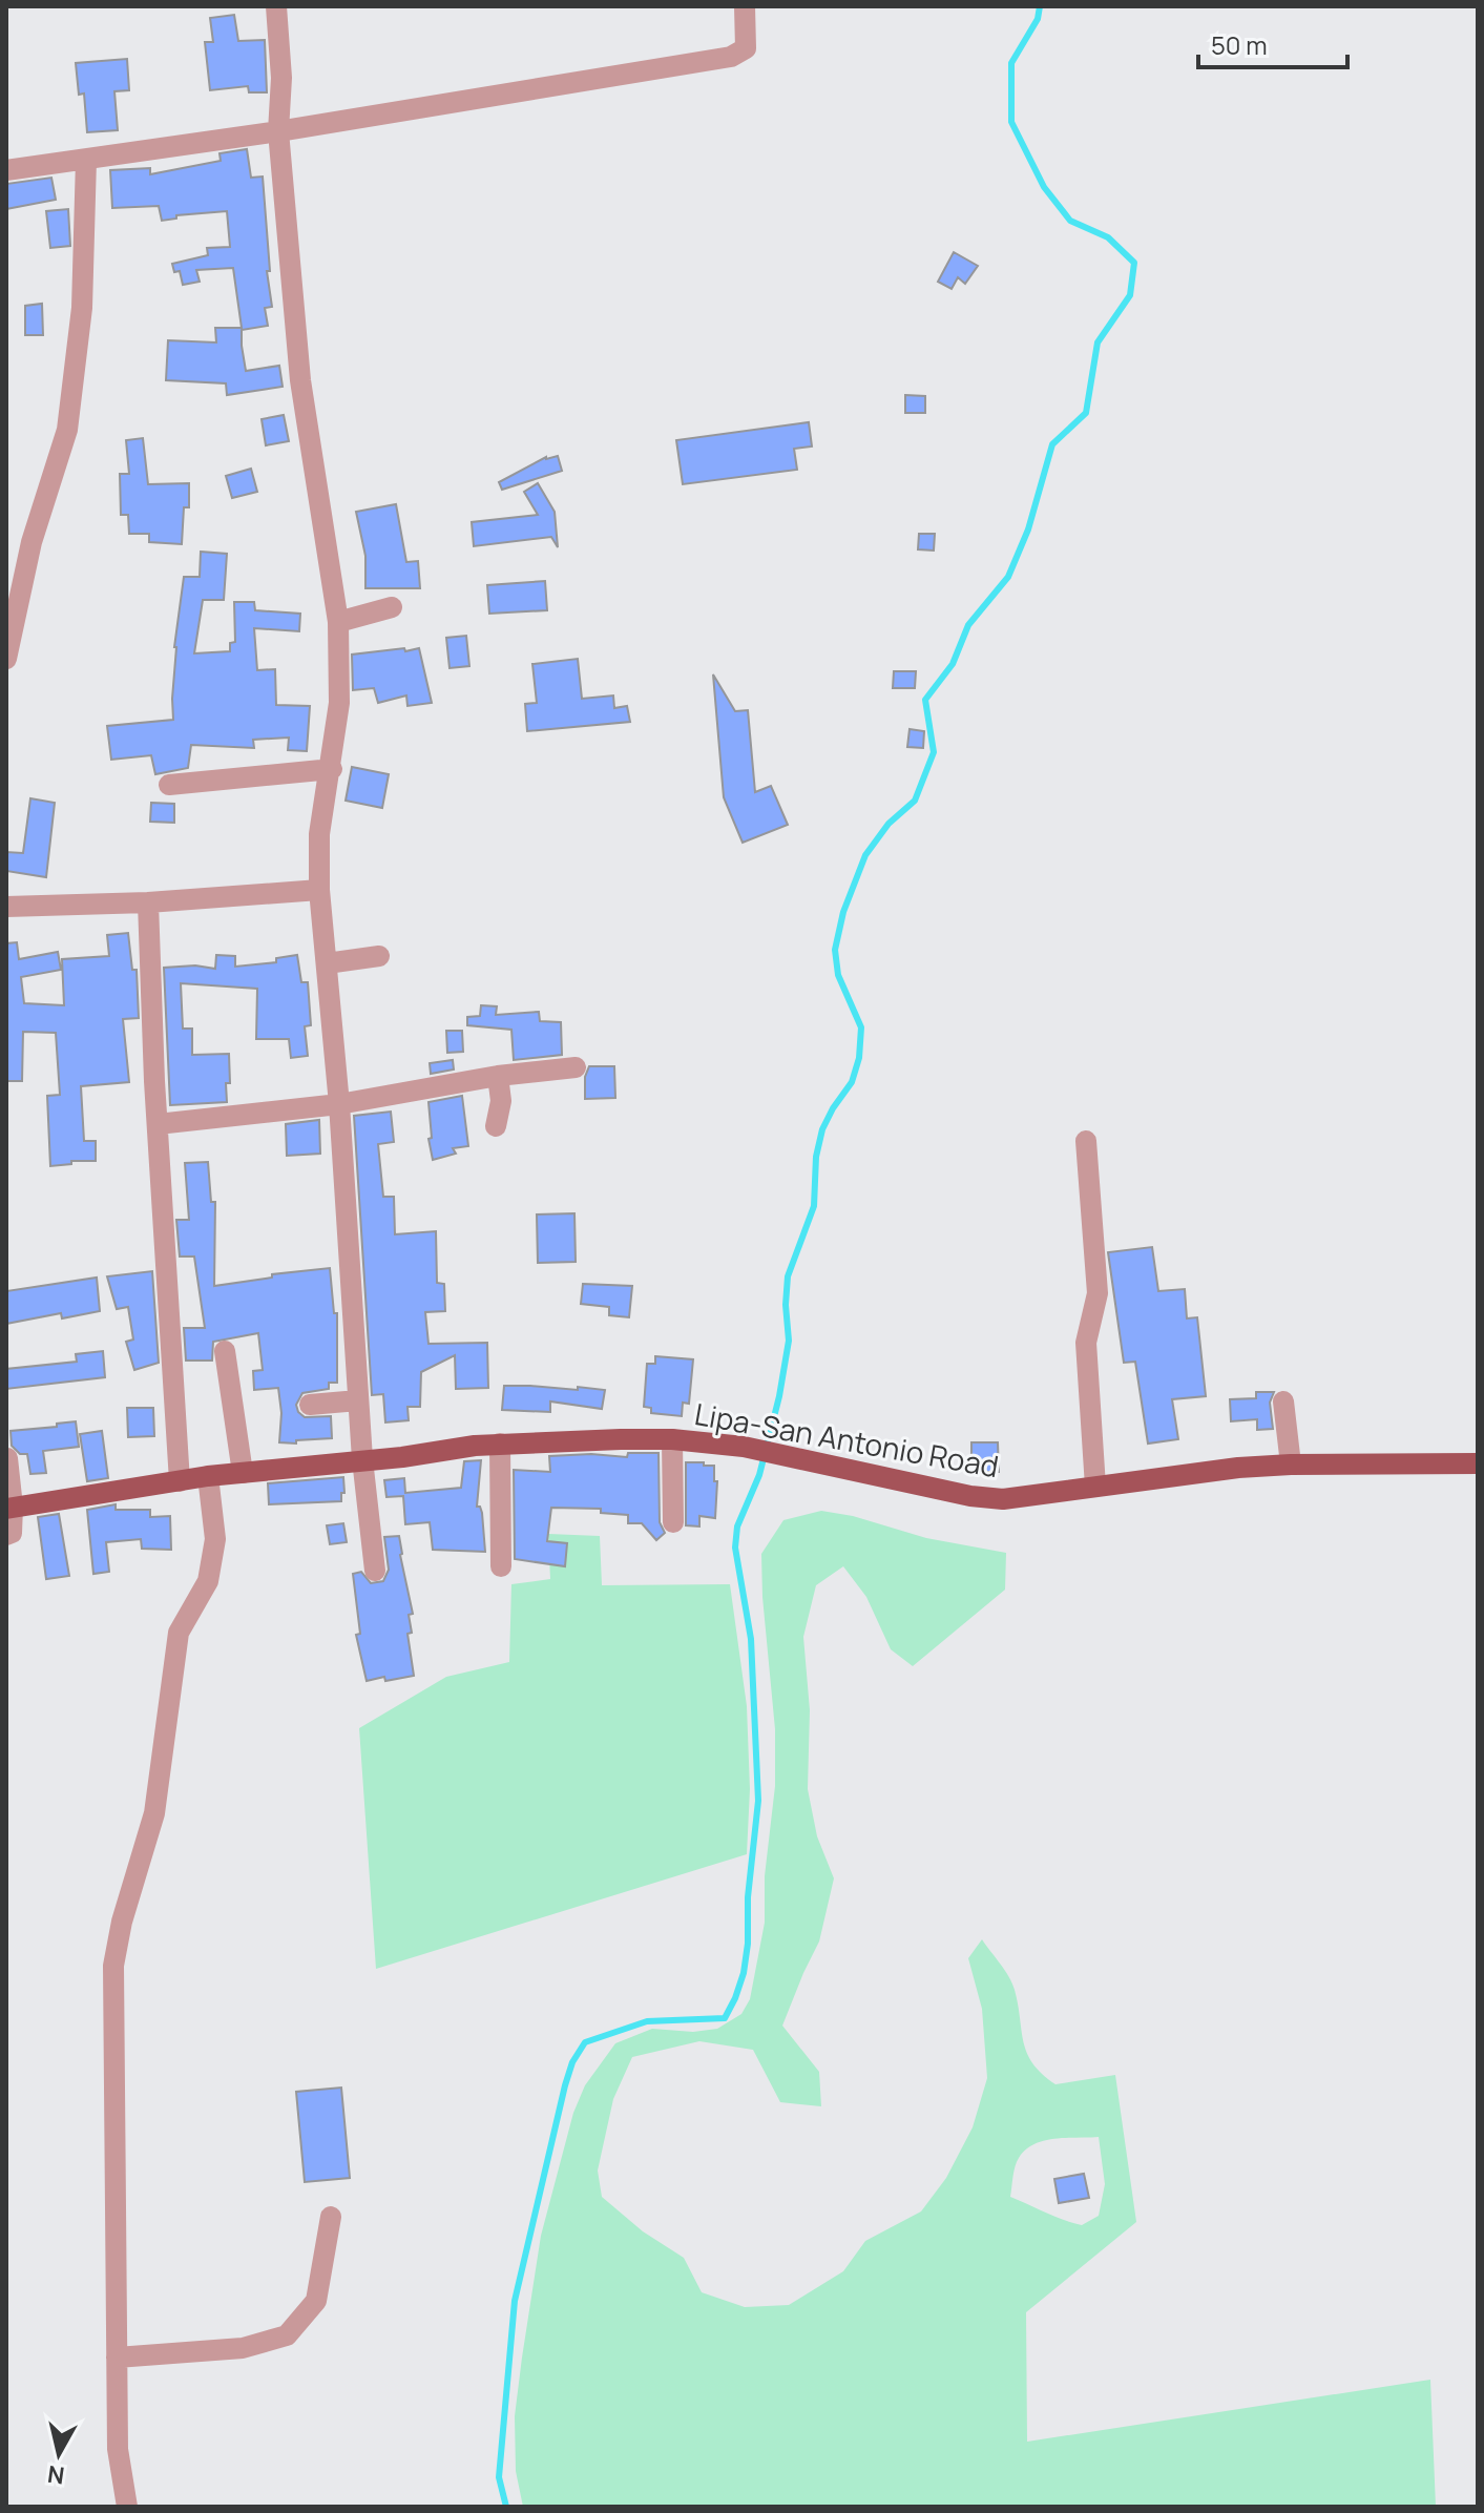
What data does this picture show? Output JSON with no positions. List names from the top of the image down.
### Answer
{
  "streets": {
    "main road": ["Lipa-San Antonio Road"]
  },
  "scale_bar": "50 m",
  "north": "bottom"
}
